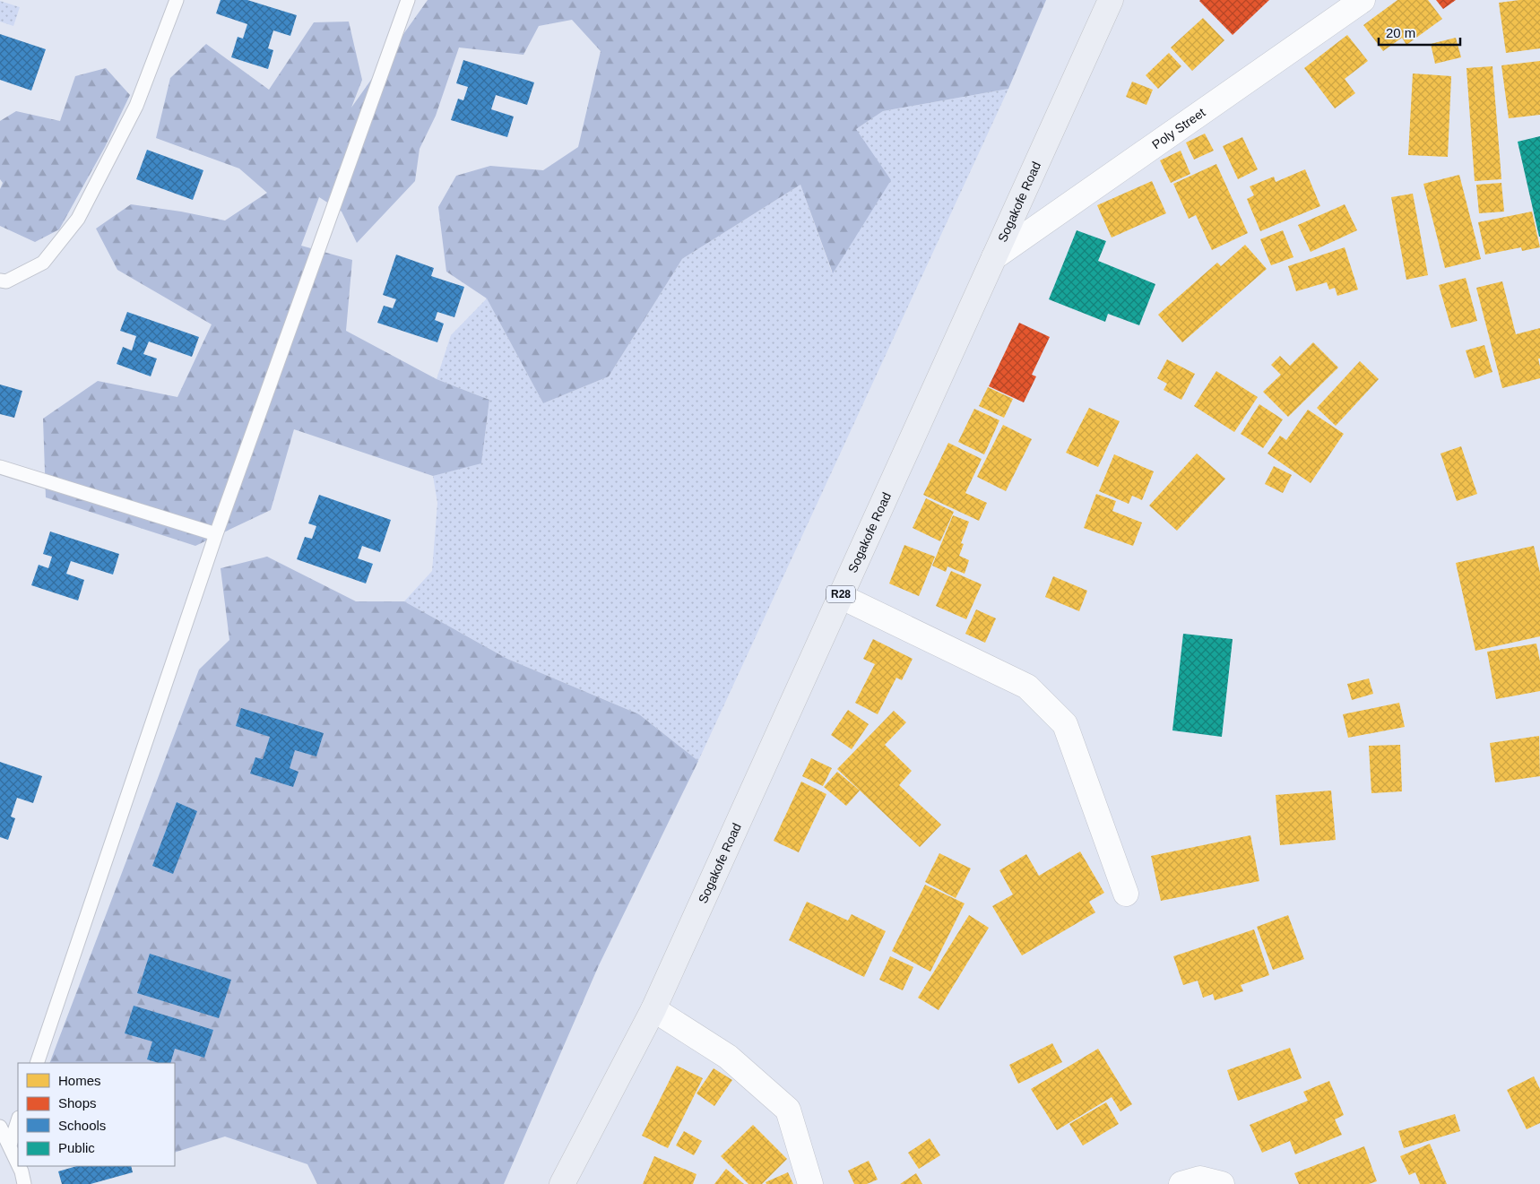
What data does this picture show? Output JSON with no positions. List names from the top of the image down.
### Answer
{
  "streets": {
    "main road": ["Sogakofe Road", "R28"],
    "street": ["Poly Street"]
  },
  "crossings": [
    ["Poly Street", "Sogakofe Road"]
  ],
  "legend": [
    "Homes",
    "Shops",
    "Schools",
    "Public"
  ],
  "scale_bar": "20 m"
}
